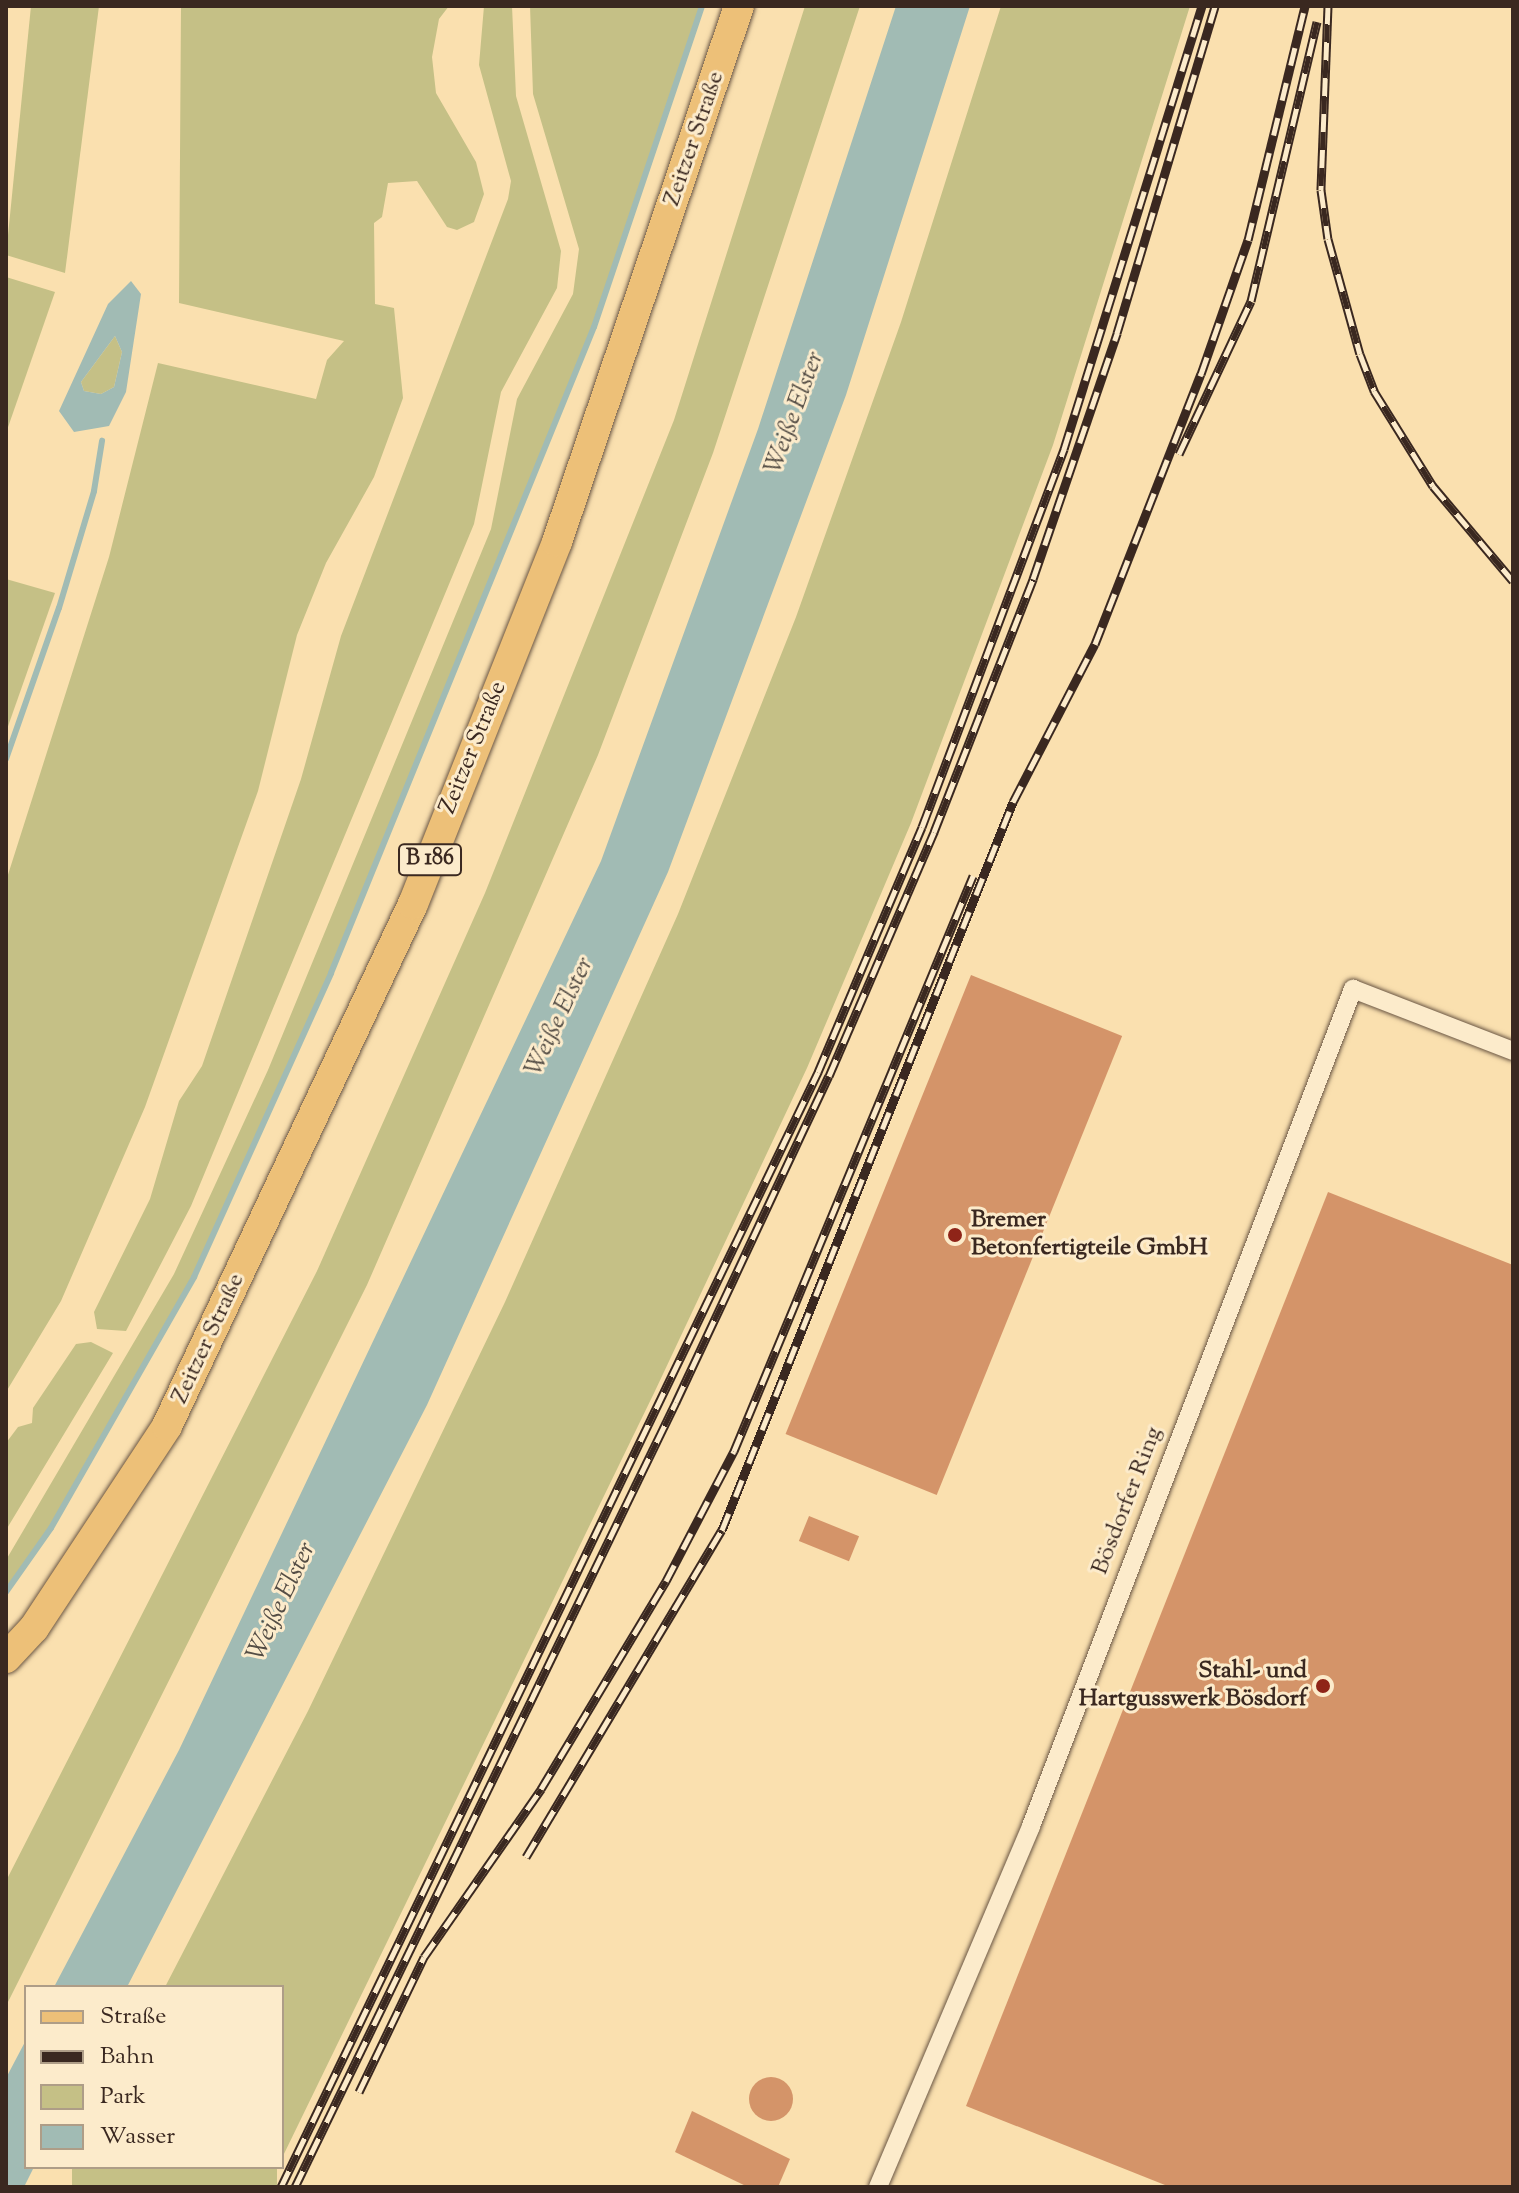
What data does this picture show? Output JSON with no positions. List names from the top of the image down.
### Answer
{
  "streets": {
    "main road": ["Zeitzer Straße", "B 186"],
    "street": ["Bösdorfer Ring"]
  },
  "water": ["Weiße Elster"],
  "places": ["Bremer Betonfertigteile GmbH", "Stahl- und Hartgusswerk Bösdorf"],
  "legend": [
    "Straße",
    "Bahn",
    "Park",
    "Wasser"
  ]
}
